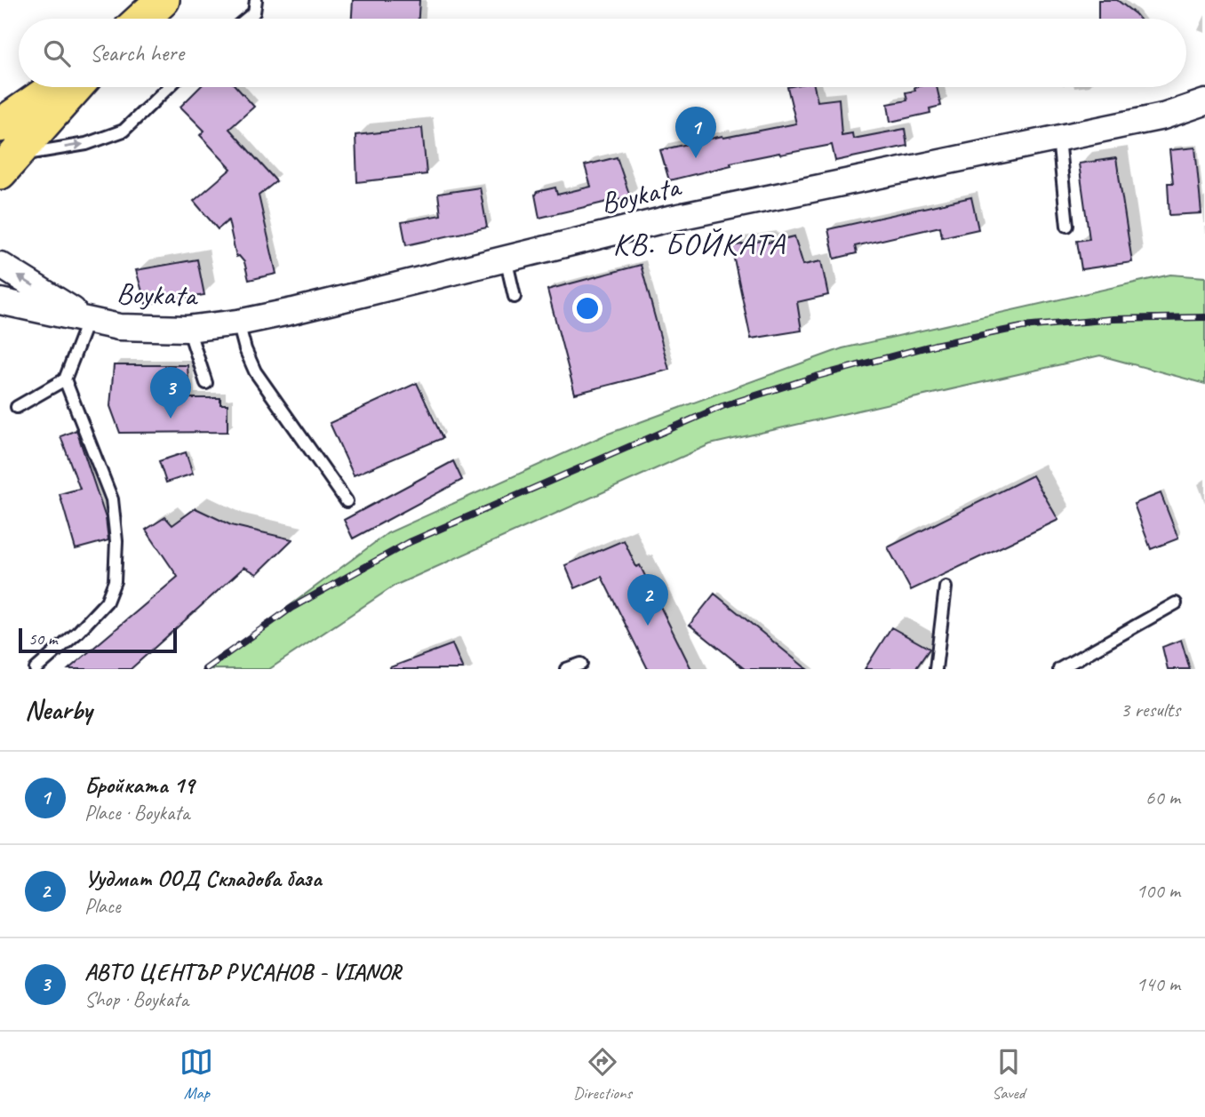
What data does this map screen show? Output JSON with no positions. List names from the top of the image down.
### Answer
{
  "streets": {
    "street": ["Boykata"]
  },
  "districts": ["КВ. БОЙКАТА"],
  "scale_bar": "50 m",
  "page": {
    "search": "Search here",
    "pins": ["1", "3", "2"],
    "scale": "50 m",
    "heading": ["Nearby", "3 results"],
    "list": [
      {
        "mark": "1",
        "name": "Бройката 19",
        "note": "Place · Boykata",
        "value": "60 m"
      },
      {
        "mark": "2",
        "name": "Уудмат ООД Складова база",
        "note": "Place",
        "value": "100 m"
      },
      {
        "mark": "3",
        "name": "АВТО ЦЕНТЪР РУСАНОВ - VIANOR",
        "note": "Shop · Boykata",
        "value": "140 m"
      }
    ],
    "nav": ["Map", "Directions", "Saved"]
  }
}
